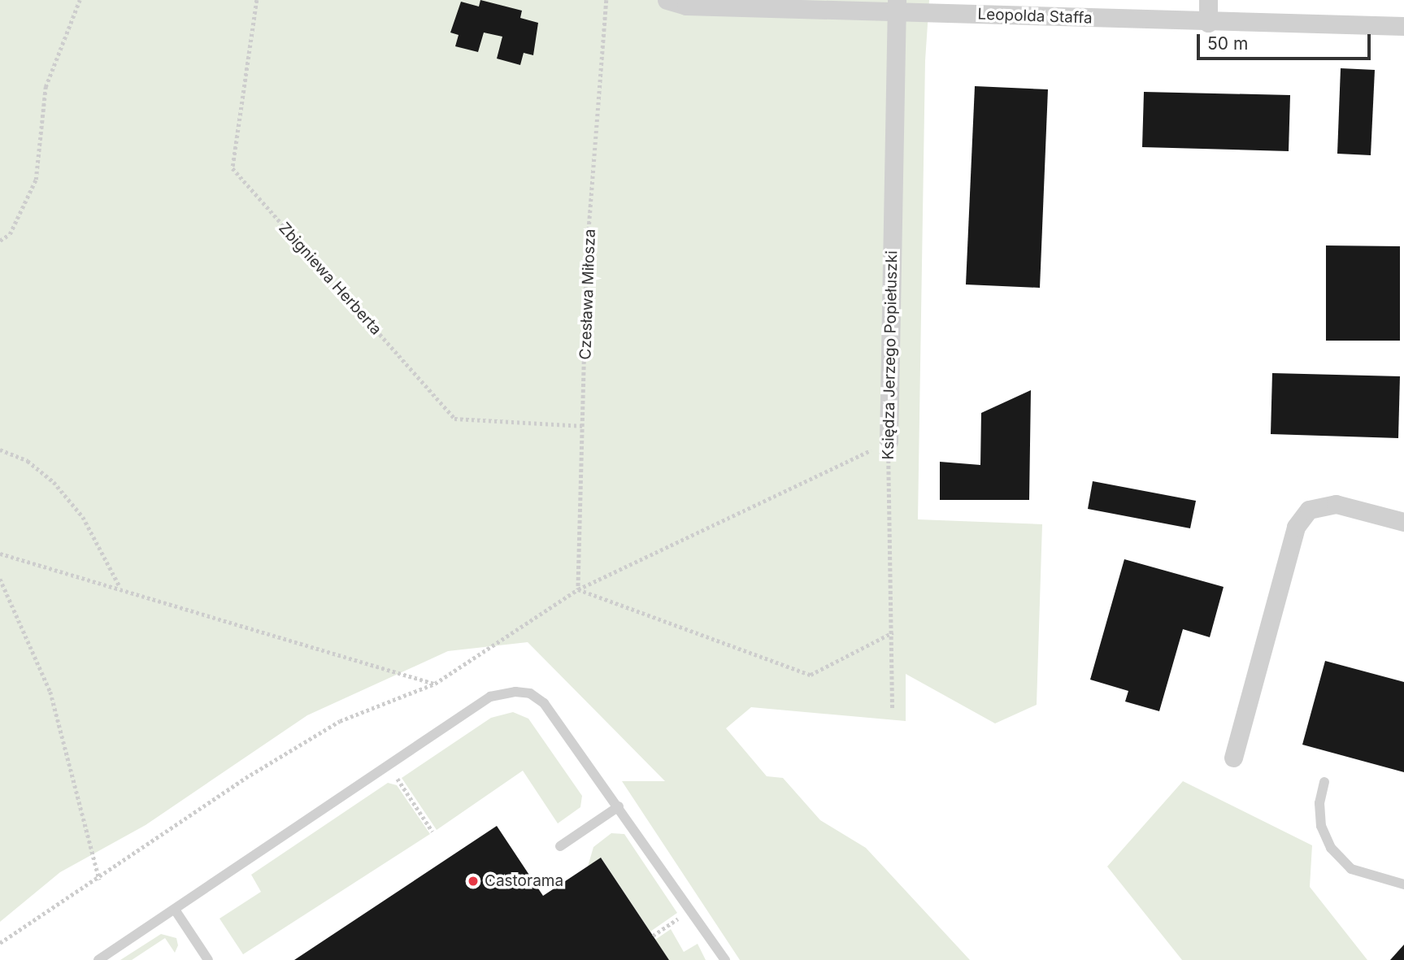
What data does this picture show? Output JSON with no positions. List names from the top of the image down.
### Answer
{
  "streets": {
    "street": ["Leopolda Staffa", "Księdza Jerzego Popiełuszki"],
    "path": ["Zbigniewa Herberta", "Czesława Miłosza"]
  },
  "crossings": [
    ["Leopolda Staffa", "Księdza Jerzego Popiełuszki"],
    ["Zbigniewa Herberta", "Czesława Miłosza"]
  ],
  "places": ["Castorama"],
  "scale_bar": "50 m"
}
